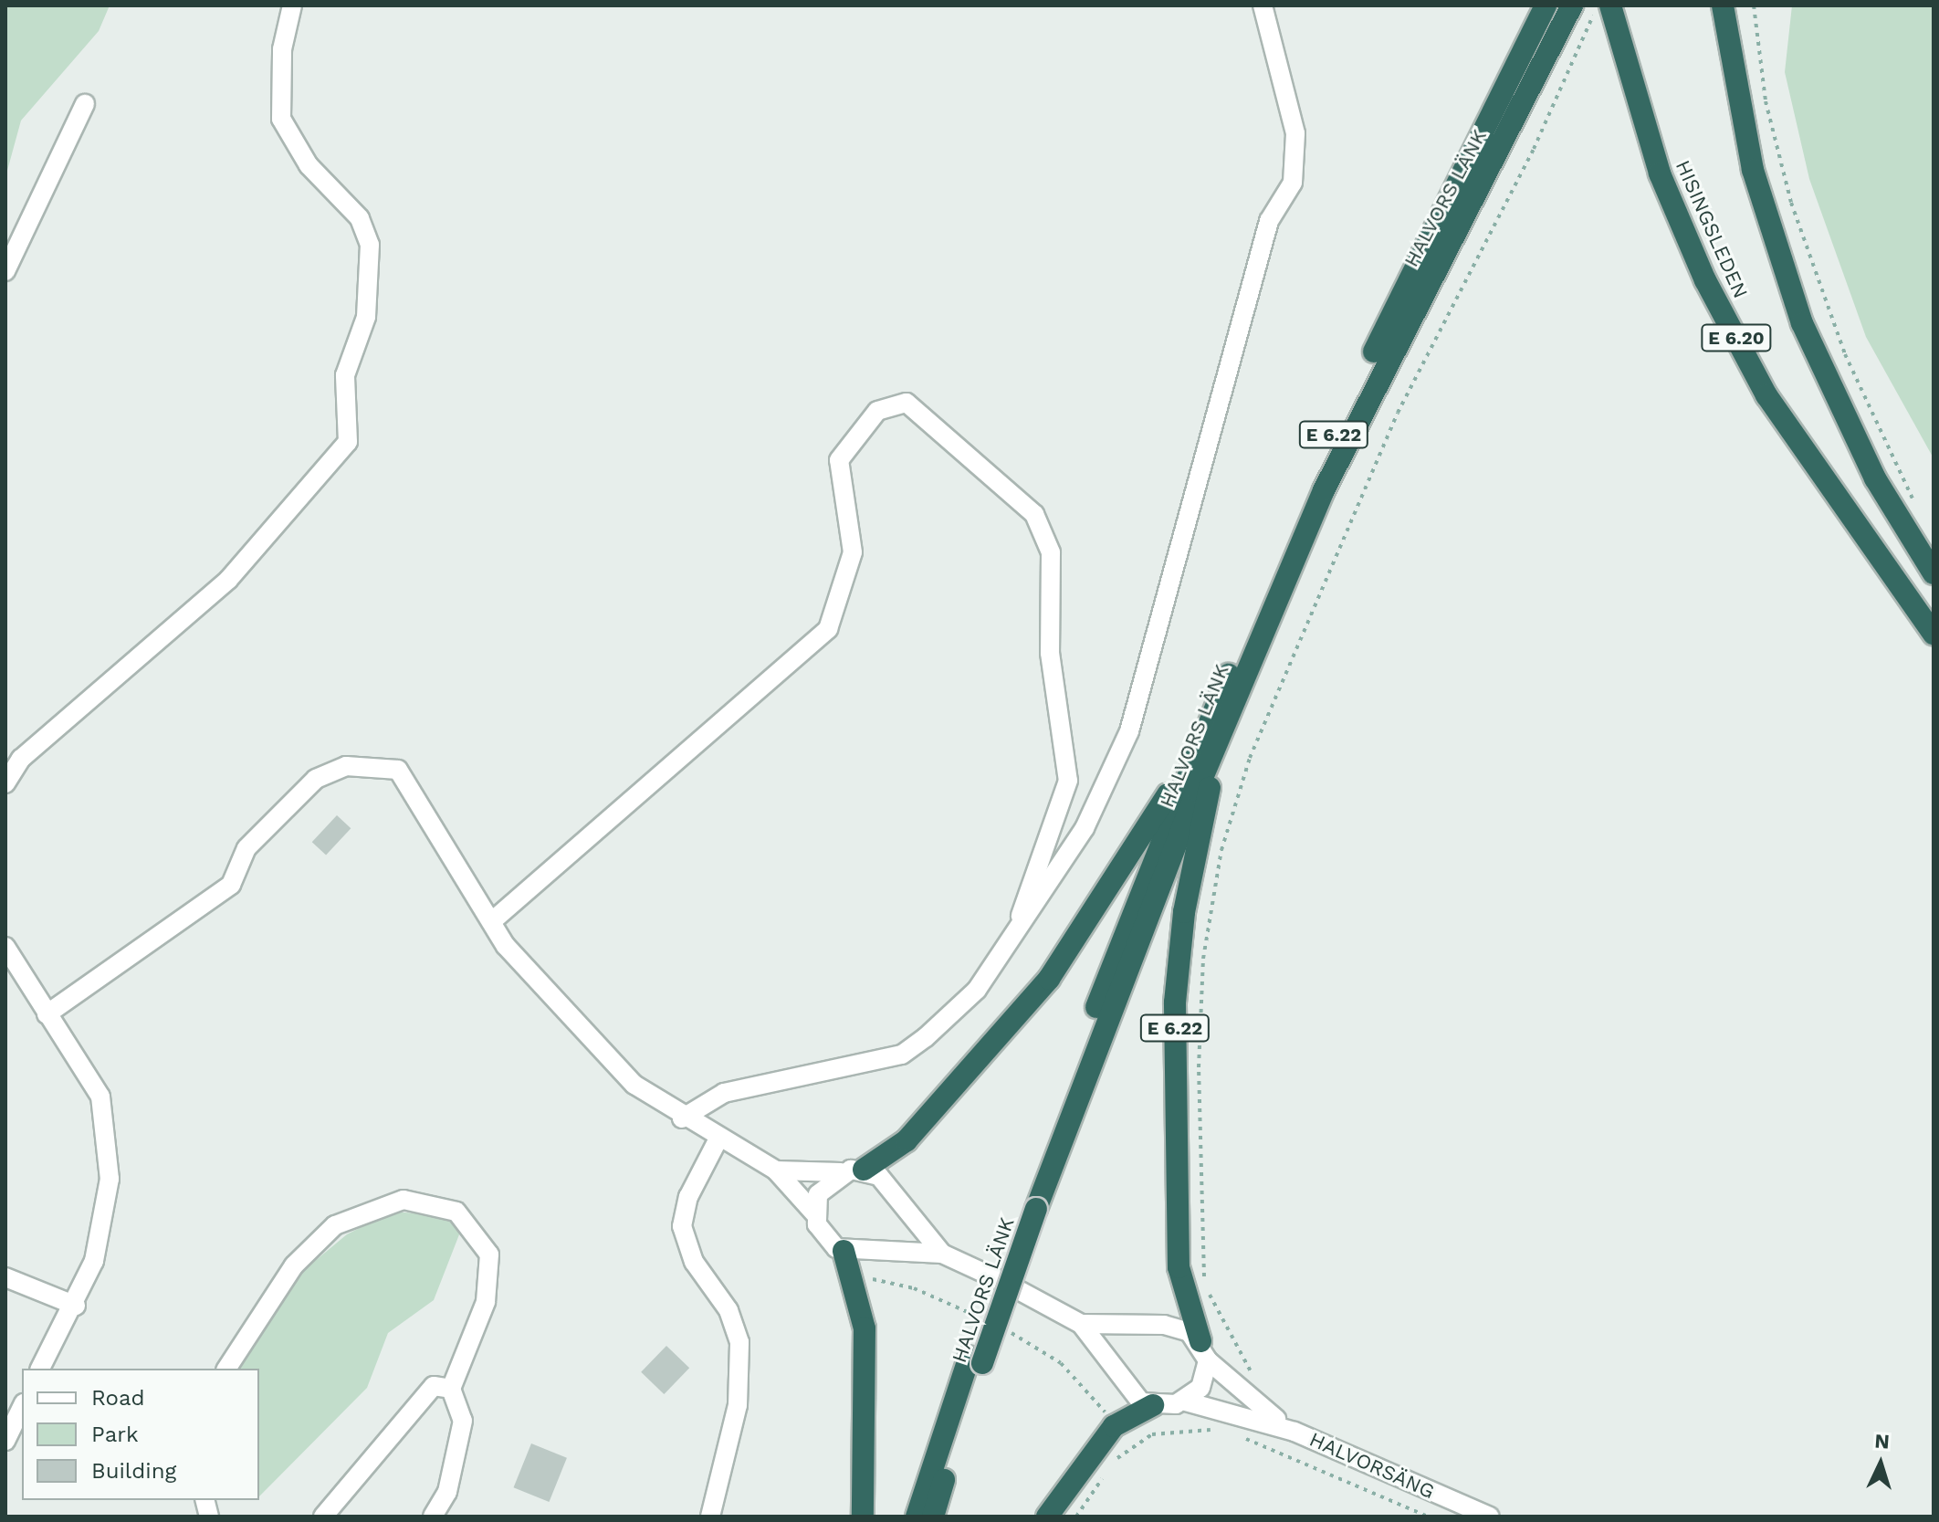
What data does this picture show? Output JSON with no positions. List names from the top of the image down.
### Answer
{
  "streets": {
    "highway": [
      "HALVORS LÄNK",
      "HISINGSLEDEN",
      "E 6.20",
      "E 6.22"
    ],
    "street": ["HALVORSÄNG"]
  },
  "crossings": [
    ["HALVORS LÄNK", "E 6.22"],
    ["E 6.22", "HALVORSÄNG"]
  ],
  "legend": ["Road", "Park", "Building"],
  "north": "top"
}
